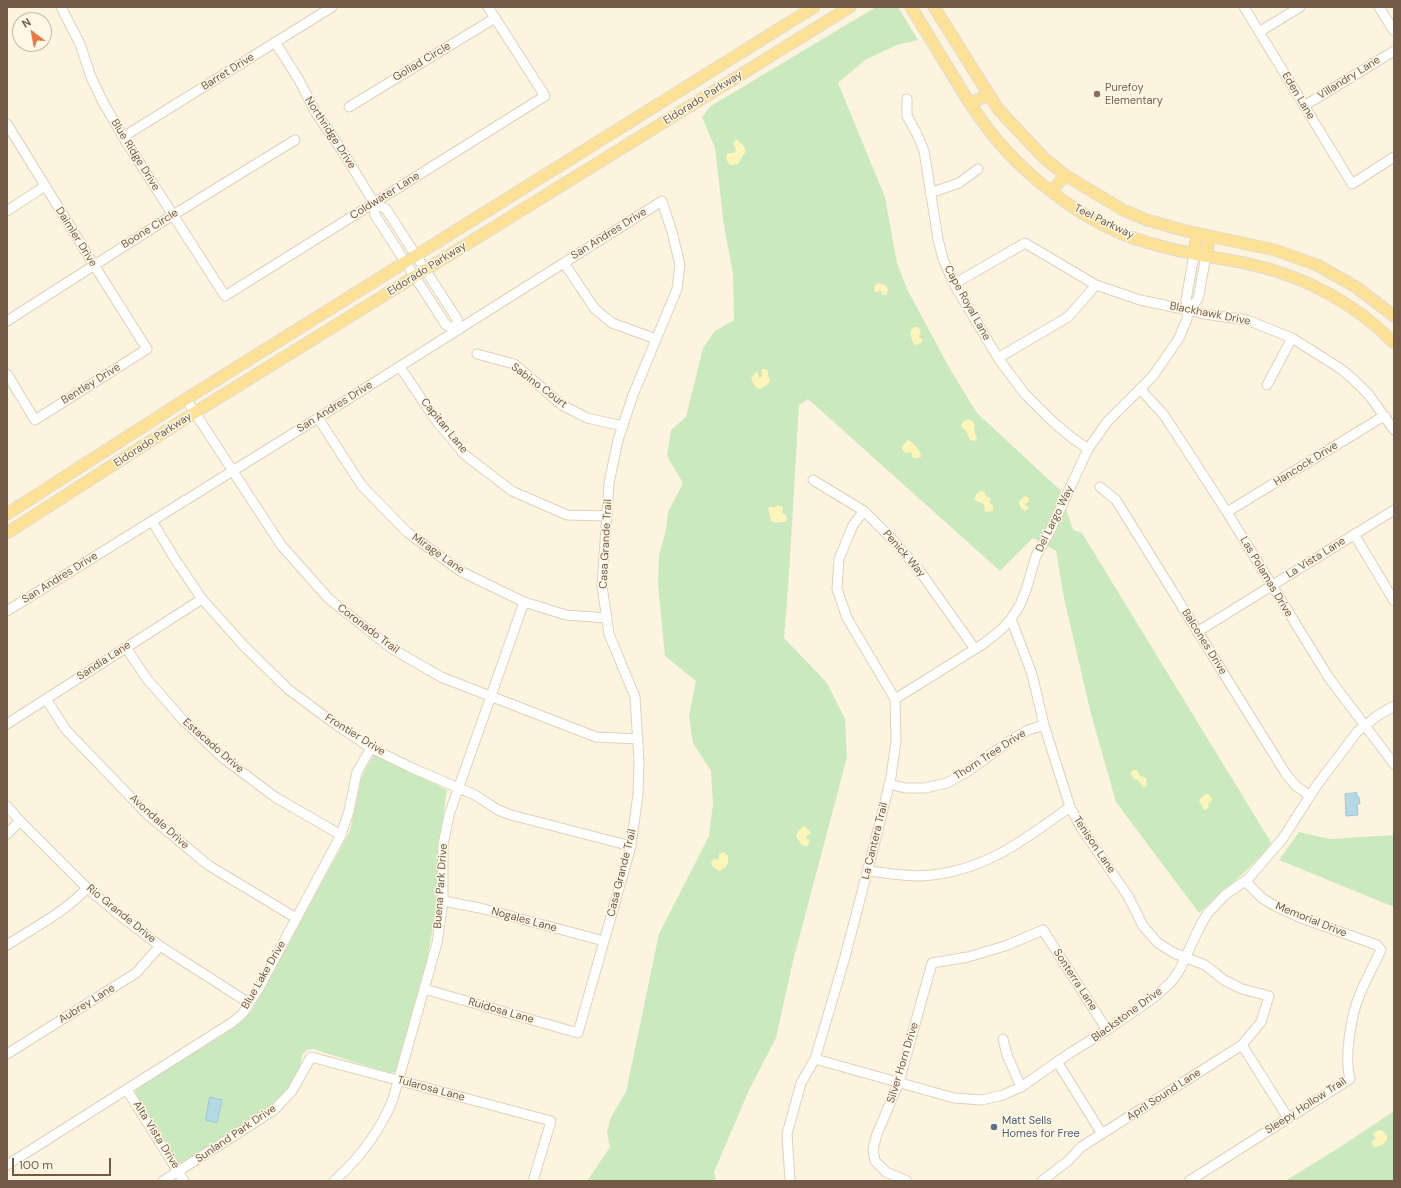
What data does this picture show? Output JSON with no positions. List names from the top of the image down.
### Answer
{
  "streets": {
    "main road": ["Eldorado Parkway", "Teel Parkway"],
    "street": [
      "Goliad Circle",
      "Barret Drive",
      "Villandry Lane",
      "Eden Lane",
      "Northridge Drive",
      "Blue Ridge Drive",
      "Coldwater Lane",
      "Boone Circle",
      "San Andres Drive",
      "Daimler Drive",
      "Cape Royal Lane",
      "Blackhawk Drive",
      "Bentley Drive",
      "Sabino Court",
      "Capitan Lane",
      "Hancock Drive",
      "Del Largo Way",
      "Casa Grande Trail",
      "Mirage Lane",
      "Penick Way",
      "La Vista Lane",
      "Las Polamas Drive",
      "Coronado Trail",
      "Balcones Drive",
      "Sandia Lane",
      "Frontier Drive",
      "Estacado Drive",
      "Thorn Tree Drive",
      "Avondale Drive",
      "La Cantera Trail",
      "Tenison Lane",
      "Buena Park Drive",
      "Rio Grande Drive",
      "Nogales Lane",
      "Memorial Drive",
      "Blue Lake Drive",
      "Sonterra Lane",
      "Aubrey Lane",
      "Ruidosa Lane",
      "Blackstone Drive",
      "Silver Horn Drive",
      "Tularosa Lane",
      "April Sound Lane",
      "Sleepy Hollow Trail",
      "Sunland Park Drive",
      "Alta Vista Drive"
    ]
  },
  "crossings": [
    ["Goliad Circle", "Coldwater Lane"],
    ["Barret Drive", "Northridge Drive"],
    ["Barret Drive", "Blue Ridge Drive"],
    ["Villandry Lane", "Eden Lane"],
    ["Eldorado Parkway", "Northridge Drive"],
    ["Eldorado Parkway", "Coronado Trail"],
    ["Northridge Drive", "Coldwater Lane"],
    ["Northridge Drive", "San Andres Drive"],
    ["Blue Ridge Drive", "Coldwater Lane"],
    ["Blue Ridge Drive", "Boone Circle"],
    ["Teel Parkway", "Del Largo Way"],
    ["Boone Circle", "Daimler Drive"],
    ["San Andres Drive", "Capitan Lane"],
    ["San Andres Drive", "Casa Grande Trail"],
    ["San Andres Drive", "Mirage Lane"],
    ["San Andres Drive", "Coronado Trail"],
    ["San Andres Drive", "Frontier Drive"],
    ["Daimler Drive", "Bentley Drive"],
    ["Cape Royal Lane", "Blackhawk Drive"],
    ["Cape Royal Lane", "Del Largo Way"],
    ["Blackhawk Drive", "Hancock Drive"],
    ["Blackhawk Drive", "Del Largo Way"],
    ["Sabino Court", "Casa Grande Trail"],
    ["Capitan Lane", "Casa Grande Trail"],
    ["Hancock Drive", "Las Polamas Drive"],
    ["Del Largo Way", "Penick Way"],
    ["Del Largo Way", "Las Polamas Drive"],
    ["Del Largo Way", "La Cantera Trail"],
    ["Del Largo Way", "Tenison Lane"],
    ["Casa Grande Trail", "Mirage Lane"],
    ["Casa Grande Trail", "Coronado Trail"],
    ["Casa Grande Trail", "Frontier Drive"],
    ["Casa Grande Trail", "Nogales Lane"],
    ["Casa Grande Trail", "Ruidosa Lane"],
    ["Mirage Lane", "Buena Park Drive"],
    ["Penick Way", "La Cantera Trail"],
    ["La Vista Lane", "Las Polamas Drive"],
    ["La Vista Lane", "Balcones Drive"],
    ["Las Polamas Drive", "Blackstone Drive"],
    ["Coronado Trail", "Buena Park Drive"],
    ["Balcones Drive", "Blackstone Drive"],
    ["Sandia Lane", "Frontier Drive"],
    ["Sandia Lane", "Estacado Drive"],
    ["Sandia Lane", "Avondale Drive"],
    ["Frontier Drive", "Buena Park Drive"],
    ["Frontier Drive", "Blue Lake Drive"],
    ["Estacado Drive", "Blue Lake Drive"],
    ["Thorn Tree Drive", "La Cantera Trail"],
    ["Thorn Tree Drive", "Tenison Lane"],
    ["Avondale Drive", "Blue Lake Drive"],
    ["La Cantera Trail", "Blackstone Drive"],
    ["Tenison Lane", "Blackstone Drive"],
    ["Tenison Lane", "April Sound Lane"],
    ["Buena Park Drive", "Nogales Lane"],
    ["Buena Park Drive", "Ruidosa Lane"],
    ["Buena Park Drive", "Tularosa Lane"],
    ["Rio Grande Drive", "Blue Lake Drive"],
    ["Rio Grande Drive", "Aubrey Lane"],
    ["Memorial Drive", "Blackstone Drive"],
    ["Memorial Drive", "Sleepy Hollow Trail"],
    ["Blue Lake Drive", "Alta Vista Drive"],
    ["Sonterra Lane", "Blackstone Drive"],
    ["Sonterra Lane", "Silver Horn Drive"],
    ["Blackstone Drive", "Silver Horn Drive"],
    ["Tularosa Lane", "Sunland Park Drive"],
    ["Sunland Park Drive", "Alta Vista Drive"]
  ],
  "places": ["Purefoy Elementary", "Matt Sells Homes for Free"],
  "scale_bar": "100 m",
  "north": "top left"
}
